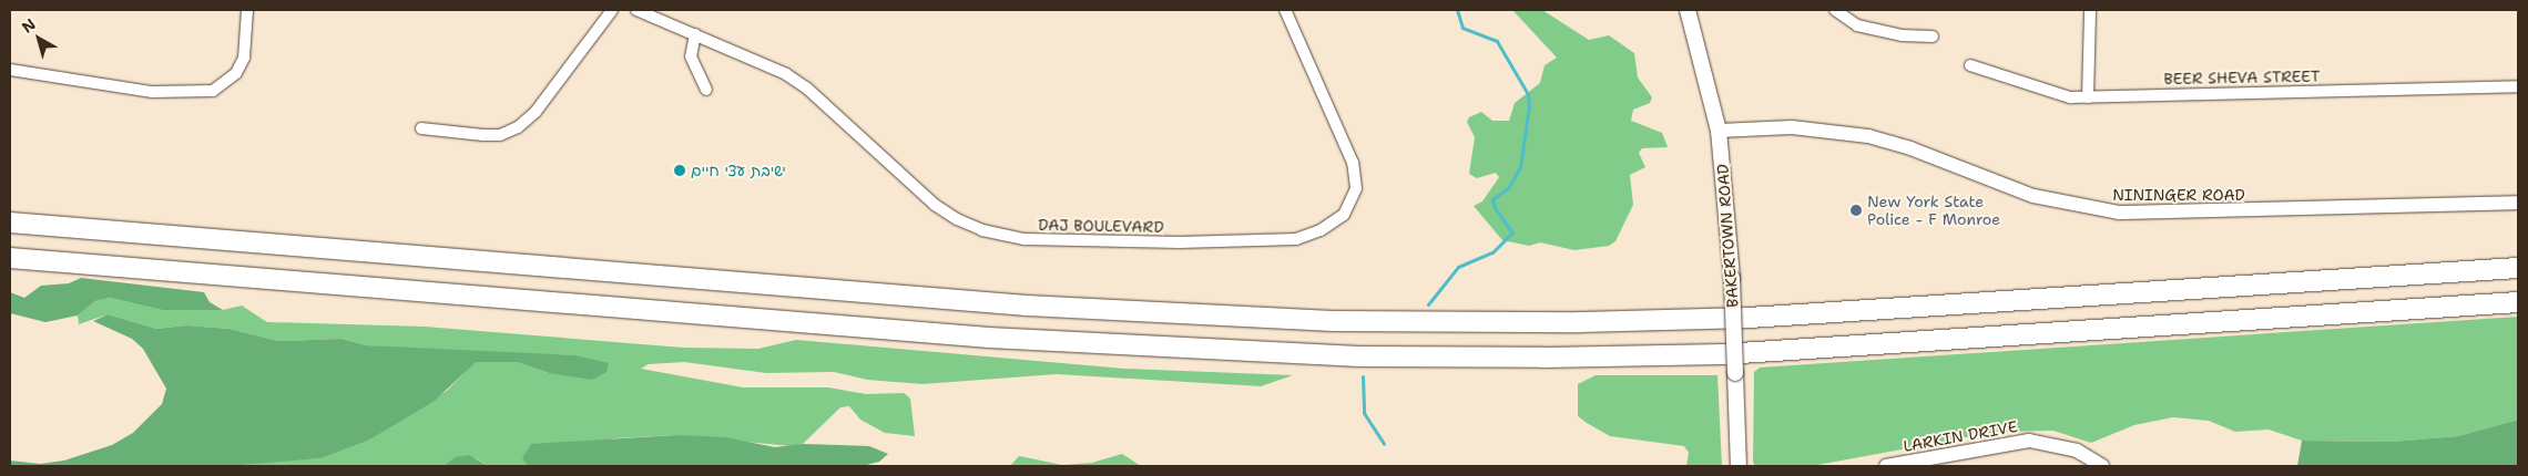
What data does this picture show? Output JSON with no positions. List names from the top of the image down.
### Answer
{
  "streets": {
    "main road": ["BAKERTOWN ROAD"],
    "street": [
      "BEER SHEVA STREET",
      "NININGER ROAD",
      "DAJ BOULEVARD",
      "LARKIN DRIVE"
    ]
  },
  "crossings": [
    ["NININGER ROAD", "BAKERTOWN ROAD"]
  ],
  "places": ["ישיבת עצי חיים", "New York State Police - F Monroe"],
  "north": "top left"
}
